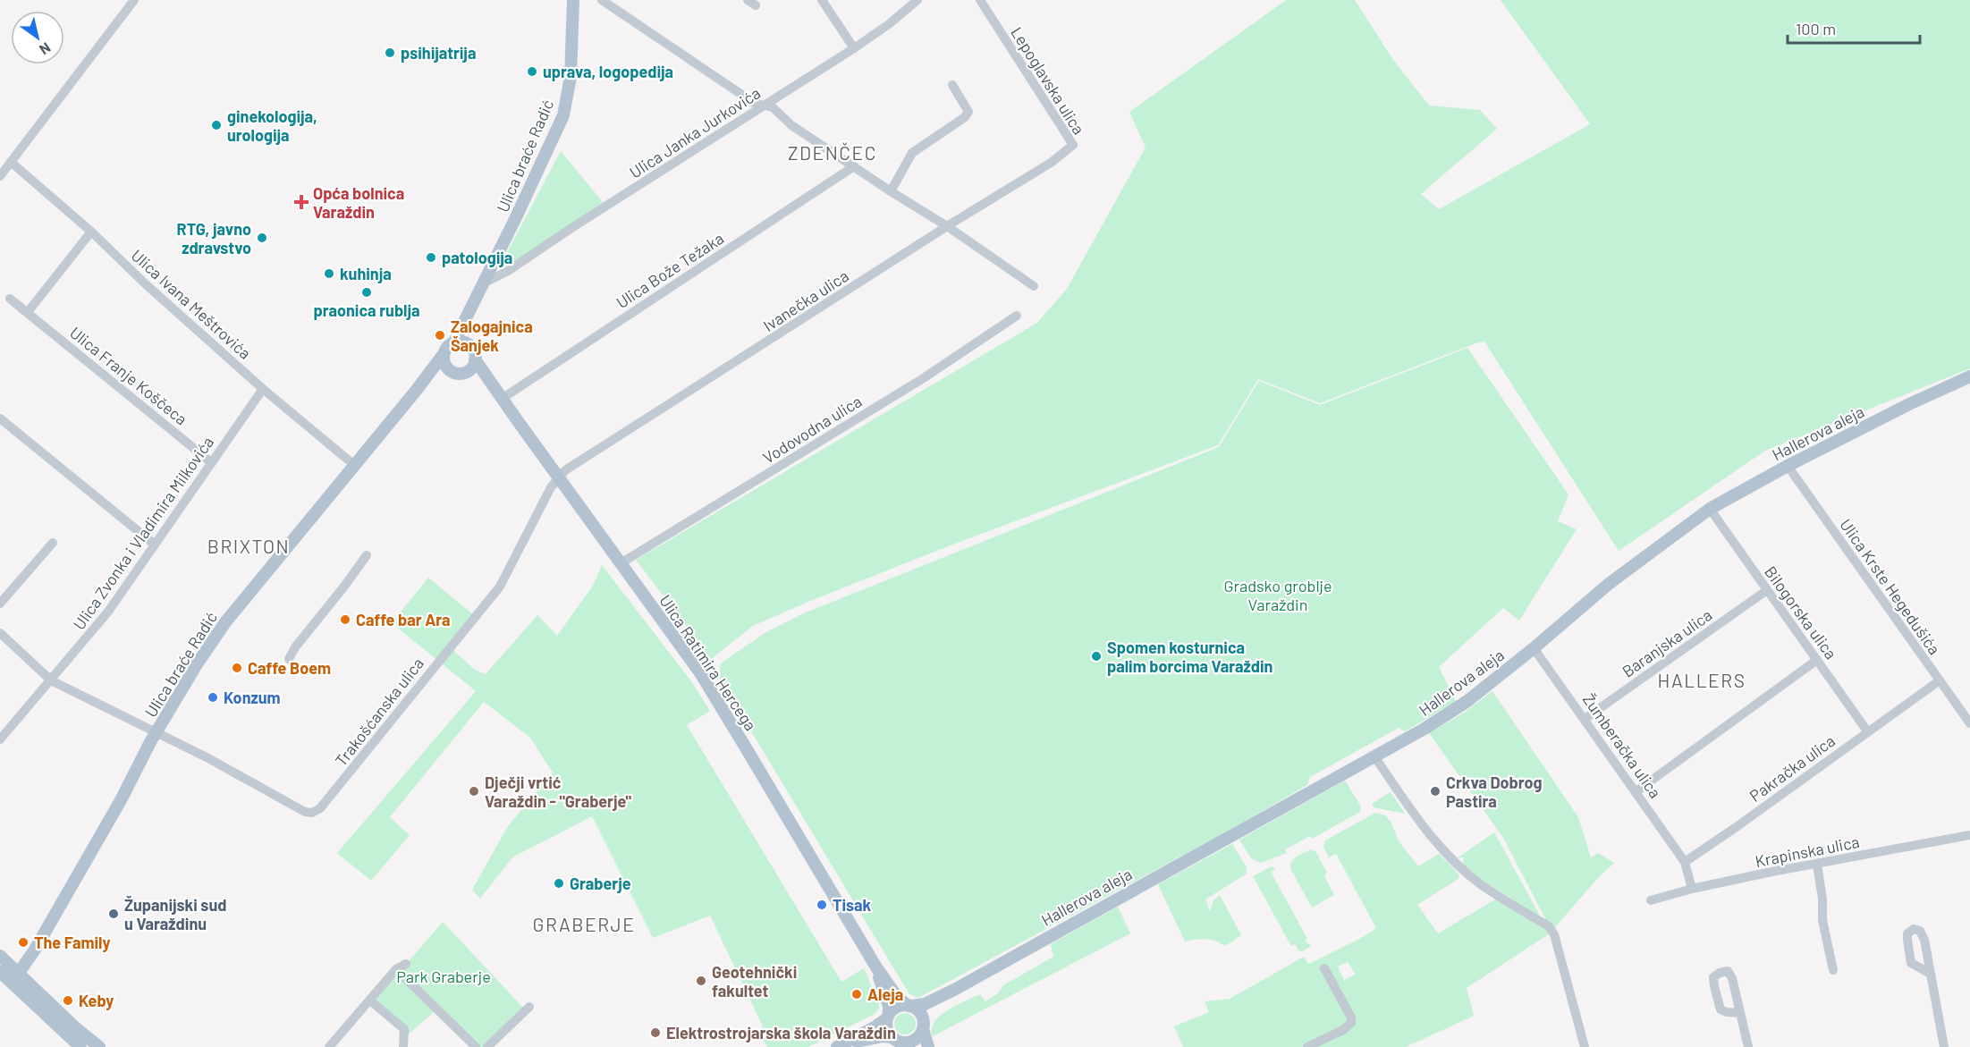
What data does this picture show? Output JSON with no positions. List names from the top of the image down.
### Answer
{
  "streets": {
    "main road": ["Ulica braće Radić", "Hallerova aleja", "Ulica Ratimira Hercega"],
    "street": [
      "Lepoglavska ulica",
      "Ulica Janka Jurkovića",
      "Ulica Bože Težaka",
      "Ivanečka ulica",
      "Ulica Ivana Meštrovića",
      "Ulica Franje Koščeca",
      "Vodovodna ulica",
      "Ulica Zvonka i Vladimira Milkovića",
      "Ulica Krste Hegedušića",
      "Bilogorska ulica",
      "Baranjska ulica",
      "Trakošćanska ulica",
      "Žumberačka ulica",
      "Pakračka ulica",
      "Krapinska ulica"
    ]
  },
  "crossings": [
    ["Lepoglavska ulica", "Ivanečka ulica"],
    ["Ulica Janka Jurkovića", "Ulica braće Radić"],
    ["Ulica braće Radić", "Ulica Ivana Meštrovića"],
    ["Ulica braće Radić", "Ulica Ratimira Hercega"],
    ["Ulica braće Radić", "Trakošćanska ulica"],
    ["Ulica Bože Težaka", "Ulica Ratimira Hercega"],
    ["Ivanečka ulica", "Ulica Ratimira Hercega"],
    ["Ivanečka ulica", "Trakošćanska ulica"],
    ["Ulica Ivana Meštrovića", "Ulica Zvonka i Vladimira Milkovića"],
    ["Ulica Franje Koščeca", "Ulica Zvonka i Vladimira Milkovića"],
    ["Vodovodna ulica", "Ulica Ratimira Hercega"],
    ["Hallerova aleja", "Ulica Krste Hegedušića"],
    ["Hallerova aleja", "Bilogorska ulica"],
    ["Hallerova aleja", "Ulica Ratimira Hercega"],
    ["Hallerova aleja", "Žumberačka ulica"],
    ["Ulica Zvonka i Vladimira Milkovića", "Trakošćanska ulica"],
    ["Ulica Krste Hegedušića", "Pakračka ulica"],
    ["Bilogorska ulica", "Baranjska ulica"],
    ["Bilogorska ulica", "Pakračka ulica"],
    ["Baranjska ulica", "Žumberačka ulica"],
    ["Ulica Ratimira Hercega", "Trakošćanska ulica"],
    ["Žumberačka ulica", "Pakračka ulica"]
  ],
  "districts": [
    "ZDENČEC",
    "BRIXTON",
    "HALLERS",
    "GRABERJE"
  ],
  "parks": ["Gradsko groblje Varaždin", "Park Graberje"],
  "places": {
    "other": [
      "psihijatrija",
      "uprava, logopedija",
      "ginekologija, urologija",
      "RTG, javno zdravstvo",
      "patologija",
      "kuhinja",
      "praonica rublja",
      "Zalogajnica Šanjek",
      "Caffe bar Ara",
      "Spomen kosturnica palim borcima Varaždin",
      "Caffe Boem",
      "Konzum",
      "Dječji vrtić Varaždin - \"Graberje\"",
      "Crkva Dobrog Pastira",
      "Graberje",
      "Tisak",
      "Županijski sud u Varaždinu",
      "The Family",
      "Geotehnički fakultet",
      "Aleja",
      "Keby",
      "Elektrostrojarska škola Varaždin"
    ],
    "health": ["Opća bolnica Varaždin"]
  },
  "scale_bar": "100 m",
  "north": "bottom right"
}
